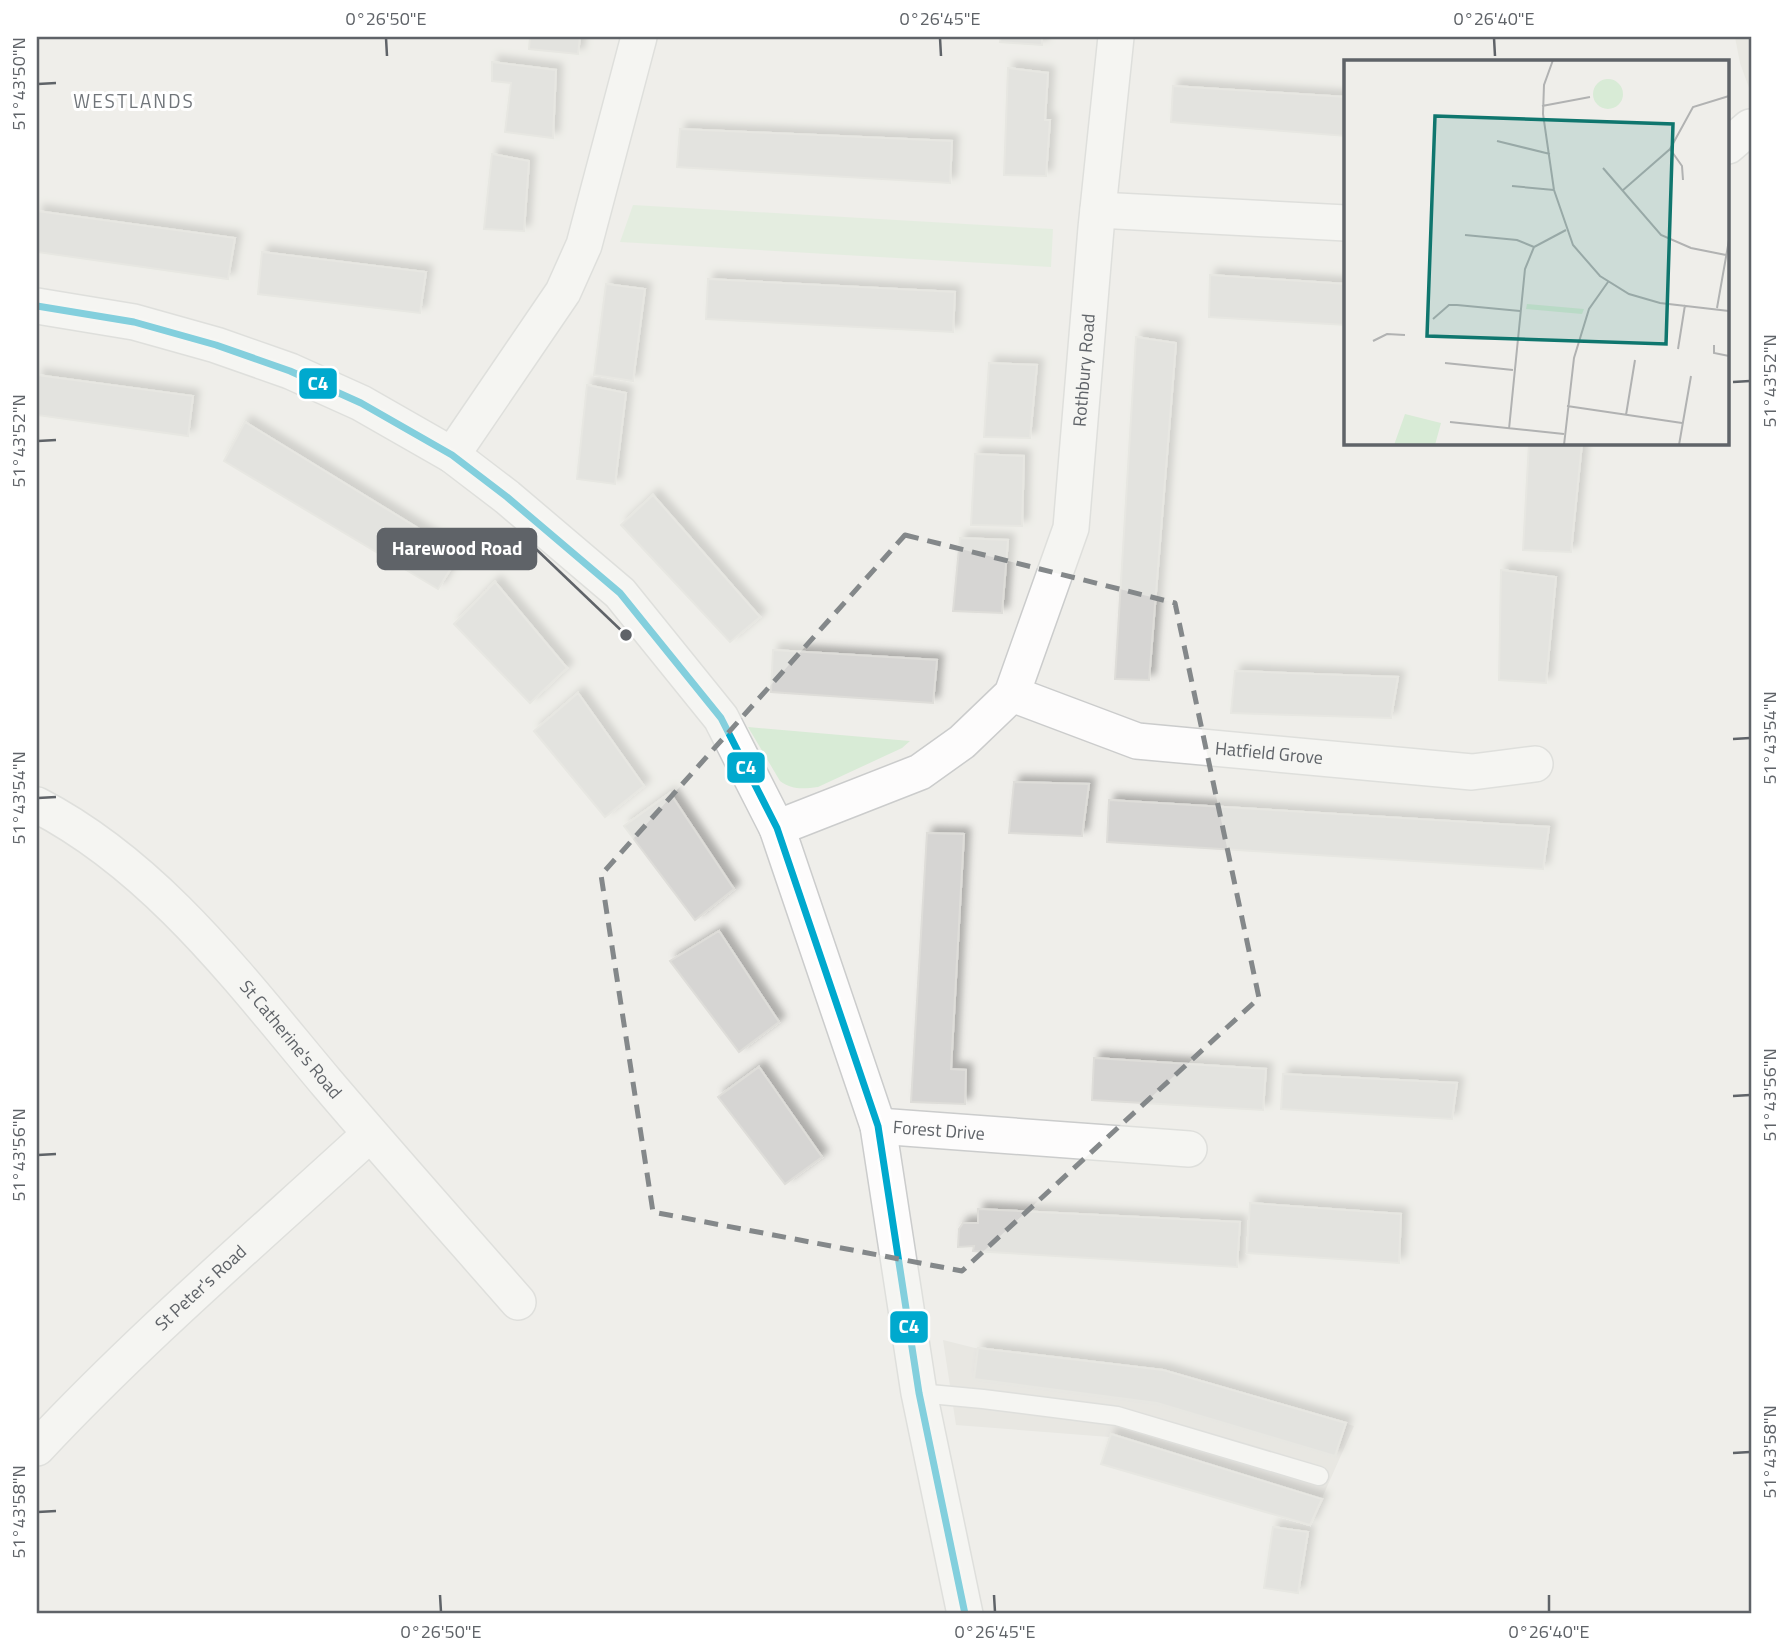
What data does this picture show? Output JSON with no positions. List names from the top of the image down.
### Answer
{
  "streets": {
    "street": [
      "Rothbury Road",
      "Hatfield Grove",
      "St Catherine's Road",
      "Forest Drive",
      "St Peter's Road"
    ]
  },
  "crossings": [
    ["Rothbury Road", "Hatfield Grove"],
    ["St Catherine's Road", "St Peter's Road"]
  ],
  "districts": ["WESTLANDS"],
  "places": ["Harewood Road"],
  "lines": ["transit line C4"],
  "coordinates": [
    "0°26'50\"E",
    "0°26'45\"E",
    "0°26'40\"E",
    "51°43'50\"N",
    "51°43'52\"N",
    "51°43'54\"N",
    "51°43'56\"N",
    "51°43'58\"N"
  ]
}
